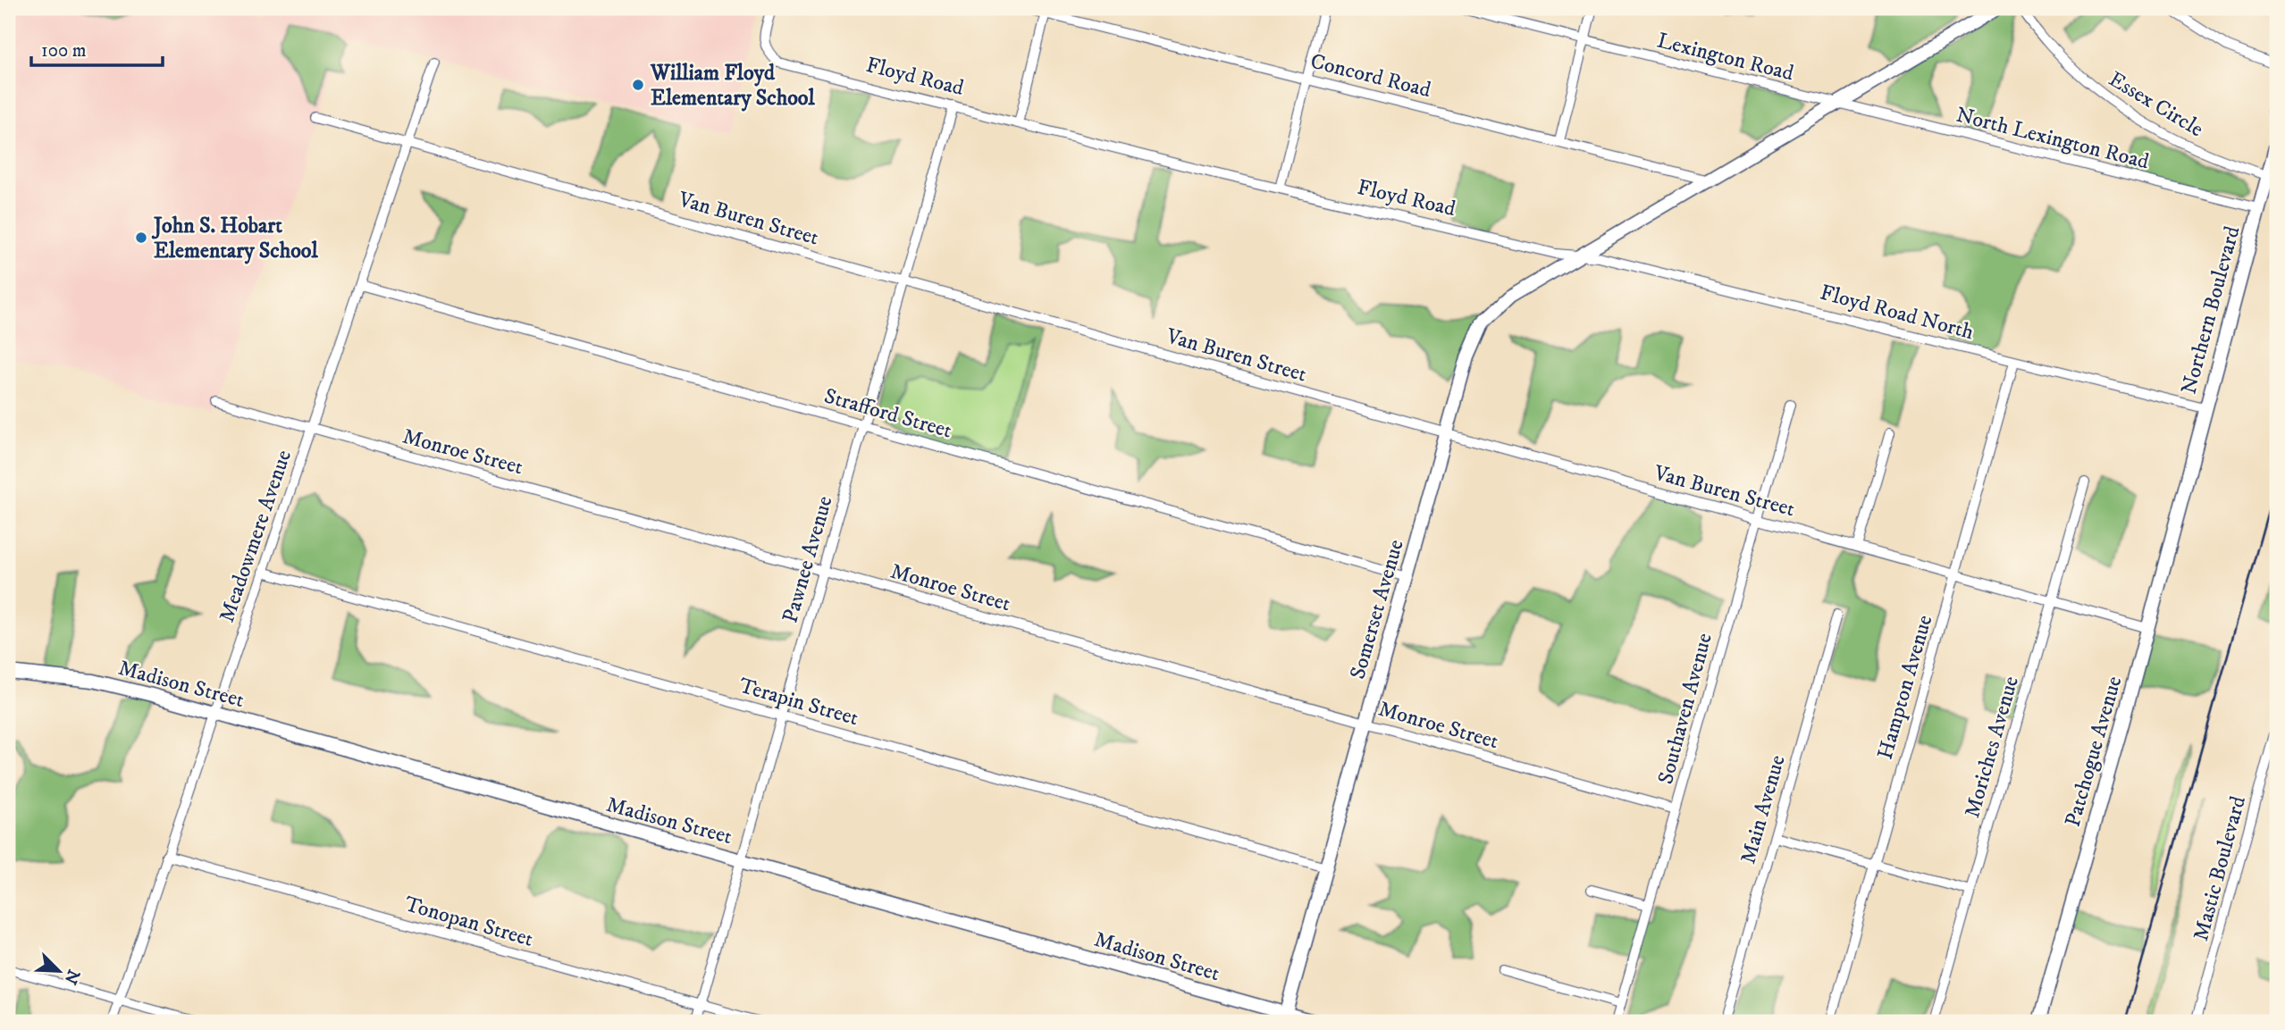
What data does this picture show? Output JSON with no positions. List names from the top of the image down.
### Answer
{
  "streets": {
    "street": [
      "Lexington Road",
      "Concord Road",
      "Floyd Road",
      "Essex Circle",
      "North Lexington Road",
      "Van Buren Street",
      "Northern Boulevard",
      "Floyd Road North",
      "Strafford Street",
      "Monroe Street",
      "Meadowmere Avenue",
      "Pawnee Avenue",
      "Somerset Avenue",
      "Madison Street",
      "Hampton Avenue",
      "Terapin Street",
      "Southaven Avenue",
      "Moriches Avenue",
      "Patchogue Avenue",
      "Main Avenue",
      "Mastic Boulevard",
      "Tonopan Street"
    ]
  },
  "crossings": [
    ["Lexington Road", "North Lexington Road"],
    ["Floyd Road", "Floyd Road North"],
    ["Floyd Road", "Pawnee Avenue"],
    ["Floyd Road", "Somerset Avenue"],
    ["Essex Circle", "Northern Boulevard"],
    ["North Lexington Road", "Northern Boulevard"],
    ["Van Buren Street", "Meadowmere Avenue"],
    ["Van Buren Street", "Pawnee Avenue"],
    ["Van Buren Street", "Somerset Avenue"],
    ["Van Buren Street", "Hampton Avenue"],
    ["Van Buren Street", "Southaven Avenue"],
    ["Van Buren Street", "Moriches Avenue"],
    ["Van Buren Street", "Patchogue Avenue"],
    ["Northern Boulevard", "Floyd Road North"],
    ["Northern Boulevard", "Patchogue Avenue"],
    ["Floyd Road North", "Somerset Avenue"],
    ["Floyd Road North", "Hampton Avenue"],
    ["Strafford Street", "Meadowmere Avenue"],
    ["Strafford Street", "Pawnee Avenue"],
    ["Strafford Street", "Somerset Avenue"],
    ["Monroe Street", "Meadowmere Avenue"],
    ["Monroe Street", "Pawnee Avenue"],
    ["Monroe Street", "Somerset Avenue"],
    ["Monroe Street", "Southaven Avenue"],
    ["Meadowmere Avenue", "Madison Street"],
    ["Meadowmere Avenue", "Terapin Street"],
    ["Meadowmere Avenue", "Tonopan Street"],
    ["Pawnee Avenue", "Madison Street"],
    ["Pawnee Avenue", "Terapin Street"],
    ["Pawnee Avenue", "Tonopan Street"],
    ["Somerset Avenue", "Madison Street"],
    ["Somerset Avenue", "Terapin Street"]
  ],
  "places": ["William Floyd Elementary School", "John S. Hobart Elementary School"],
  "scale_bar": "100 m",
  "north": "bottom right"
}
